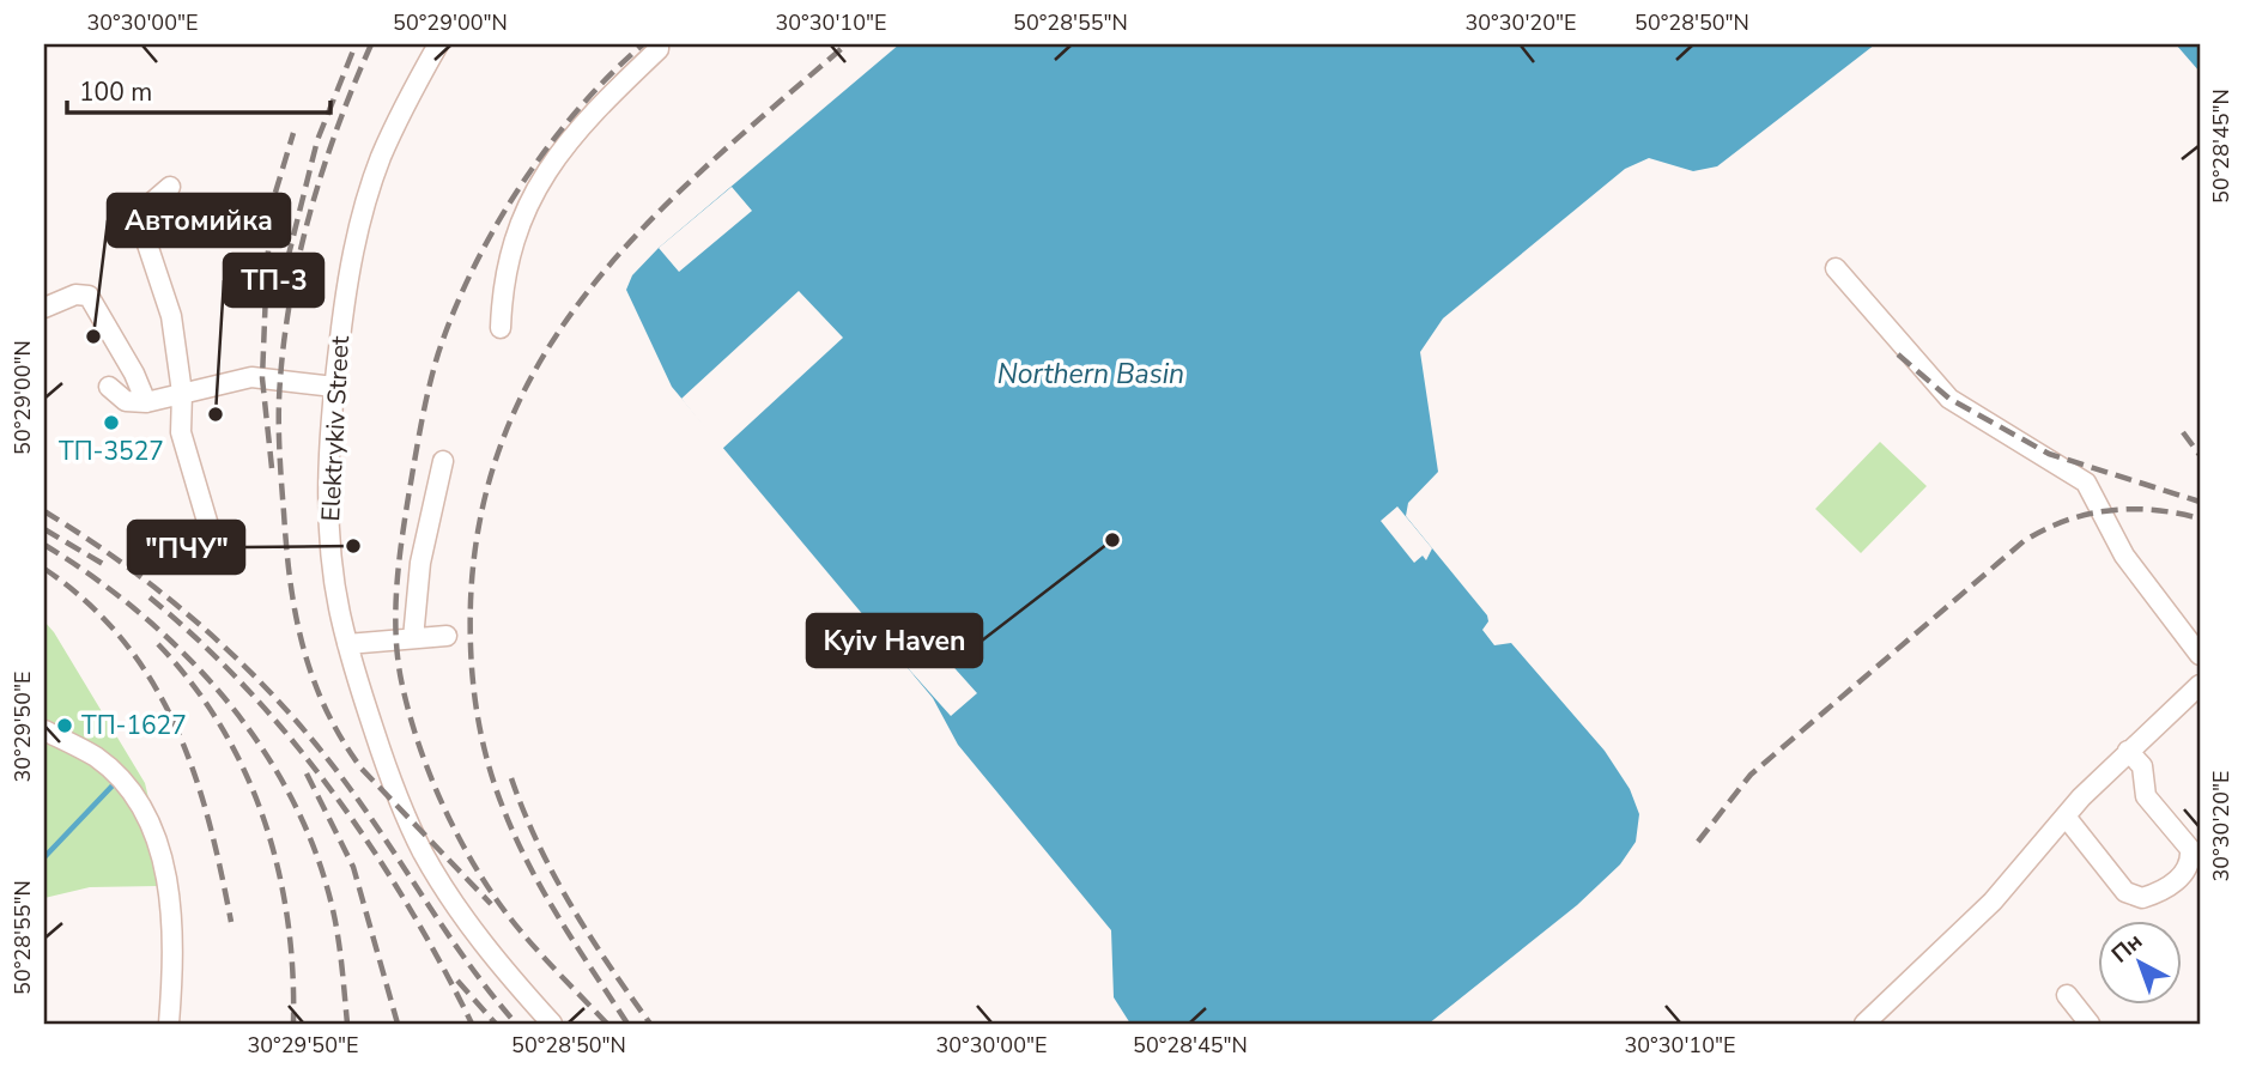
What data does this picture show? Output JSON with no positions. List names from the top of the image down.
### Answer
{
  "streets": {
    "street": ["Elektrykiv Street"]
  },
  "water": ["Northern Basin"],
  "places": [
    "Автомийка",
    "ТП-3",
    "ТП-3527",
    "Kyiv Haven",
    "\"ПЧУ\"",
    "ТП-1627"
  ],
  "scale_bar": "100 m",
  "north": "top left",
  "coordinates": [
    "30°30'00\"E",
    "50°29'00\"N",
    "30°30'10\"E",
    "50°28'55\"N",
    "30°30'20\"E",
    "50°28'50\"N",
    "50°28'45\"N",
    "30°29'50\"E"
  ]
}
